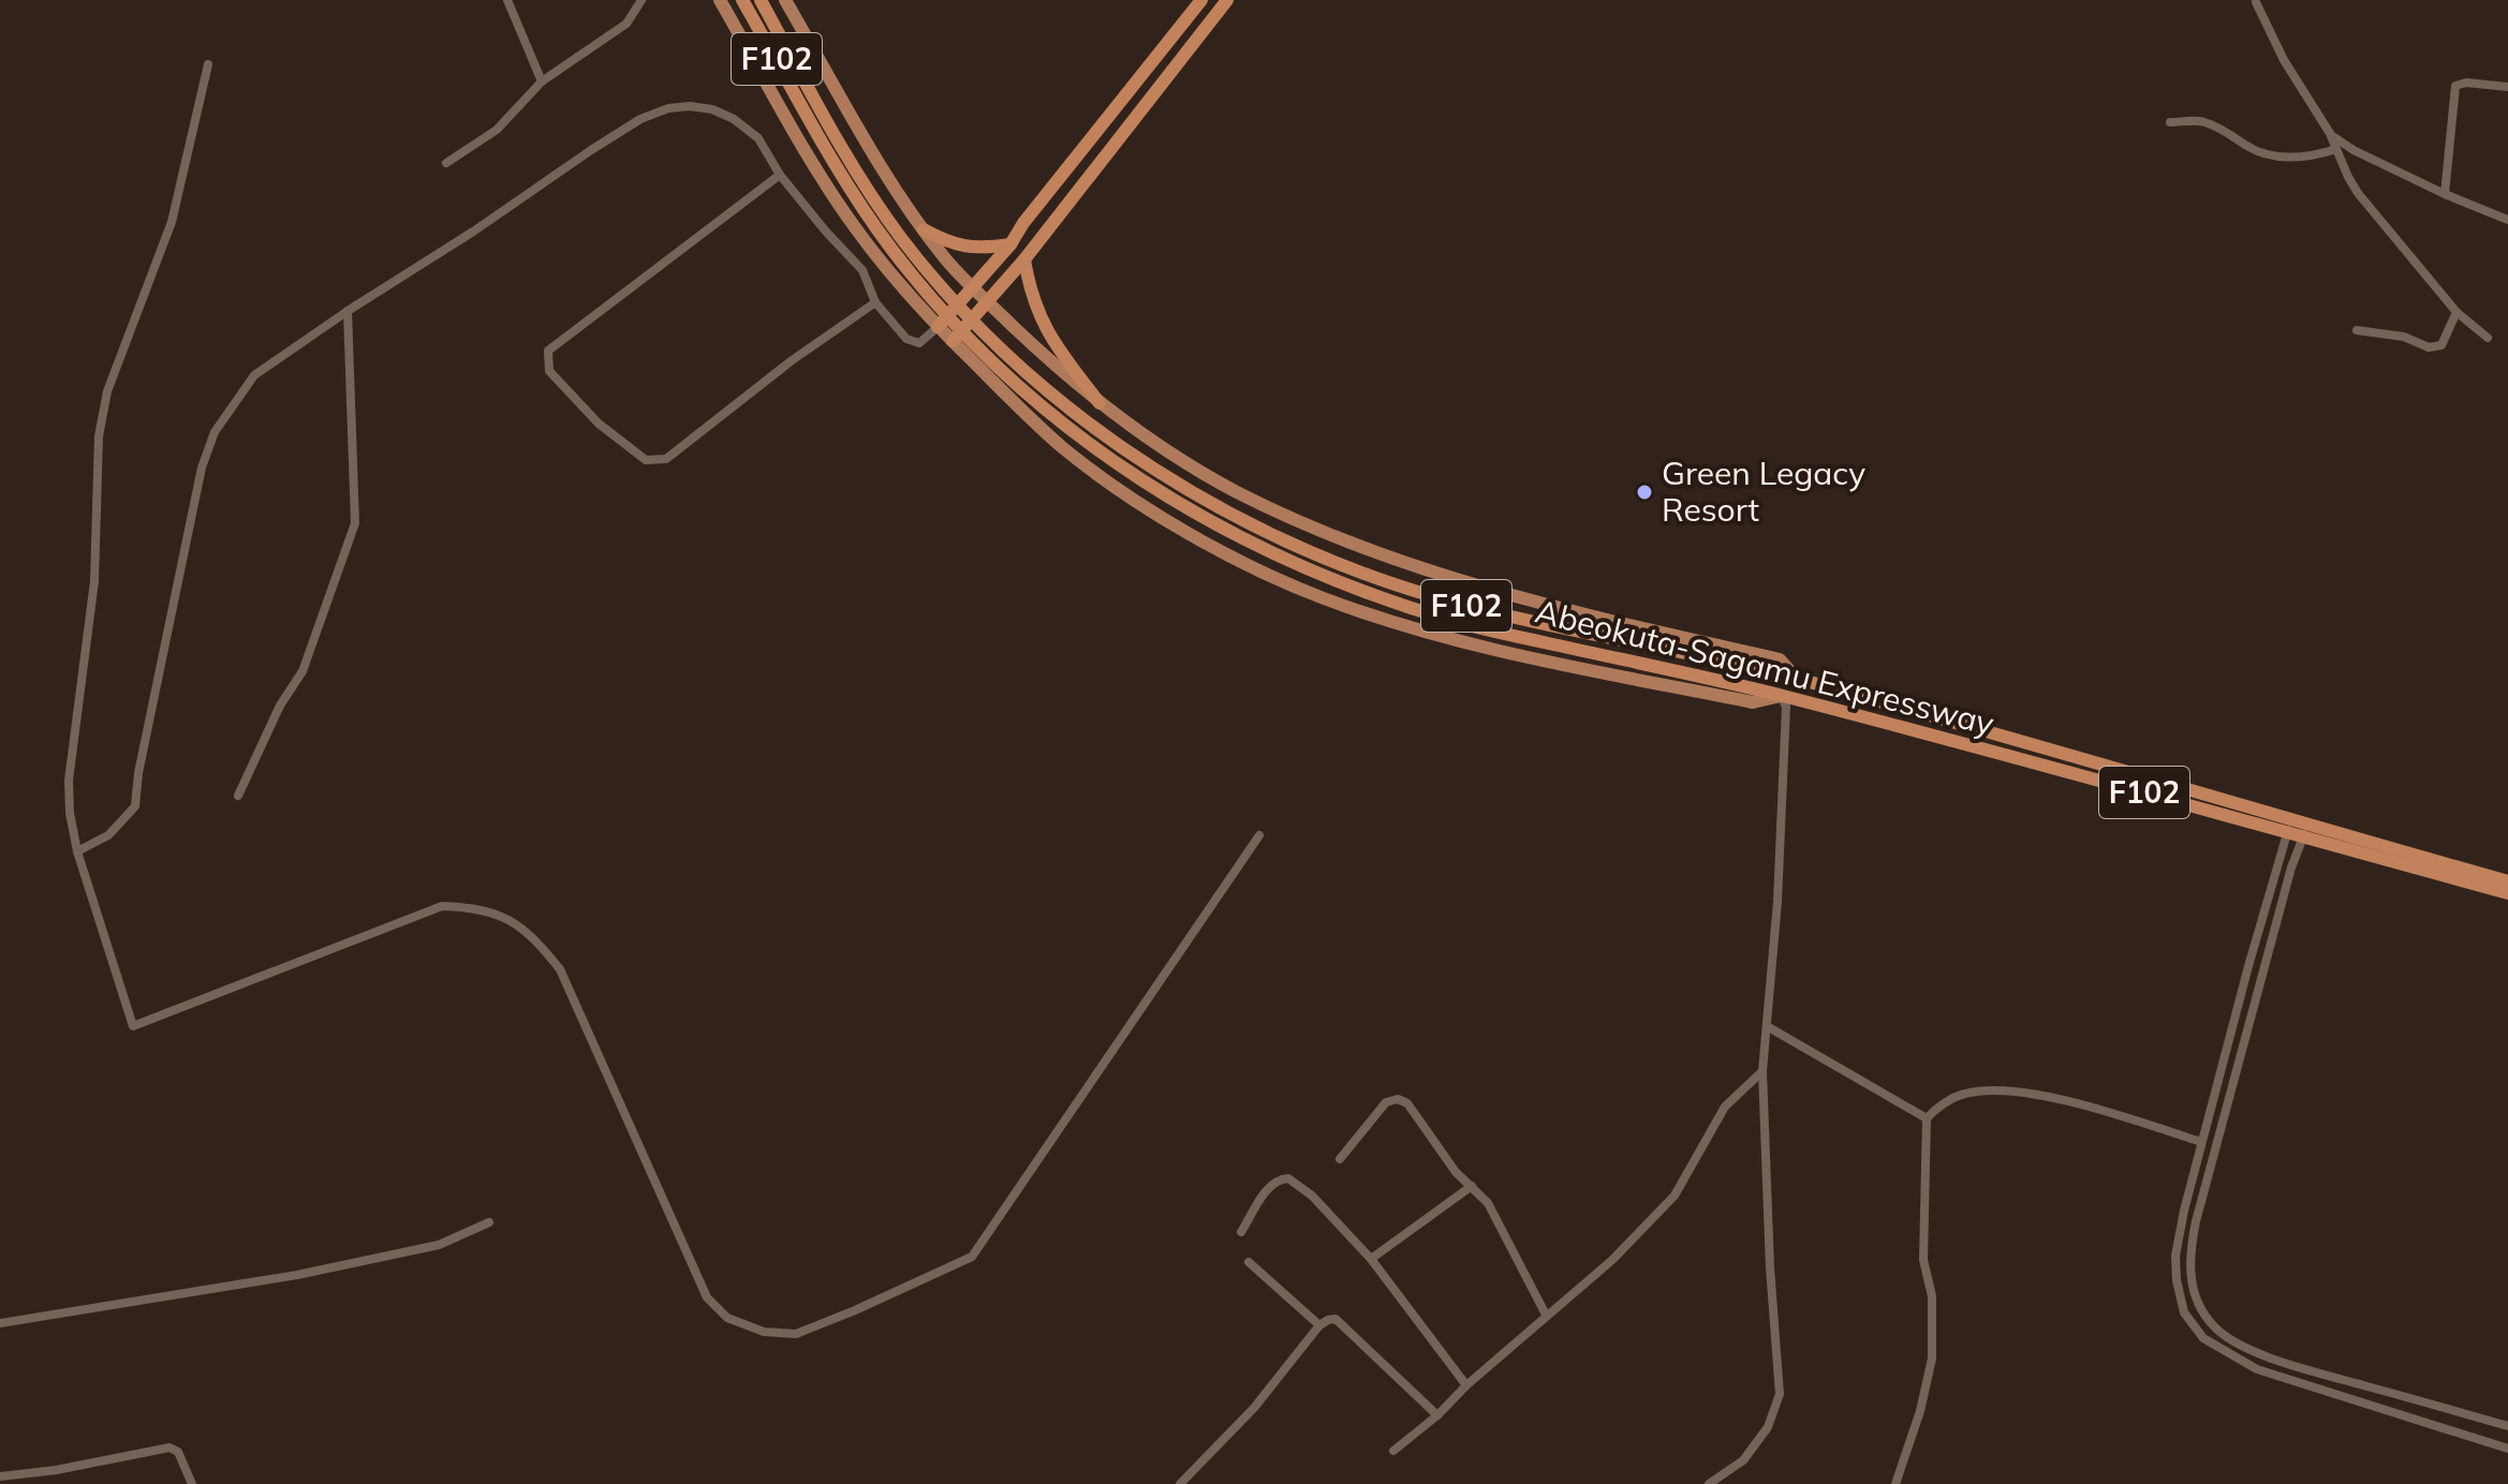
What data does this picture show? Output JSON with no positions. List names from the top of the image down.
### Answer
{
  "streets": {
    "highway": ["F102", "Abeokuta-Sagamu Expressway"]
  },
  "places": ["Green Legacy Resort"]
}
